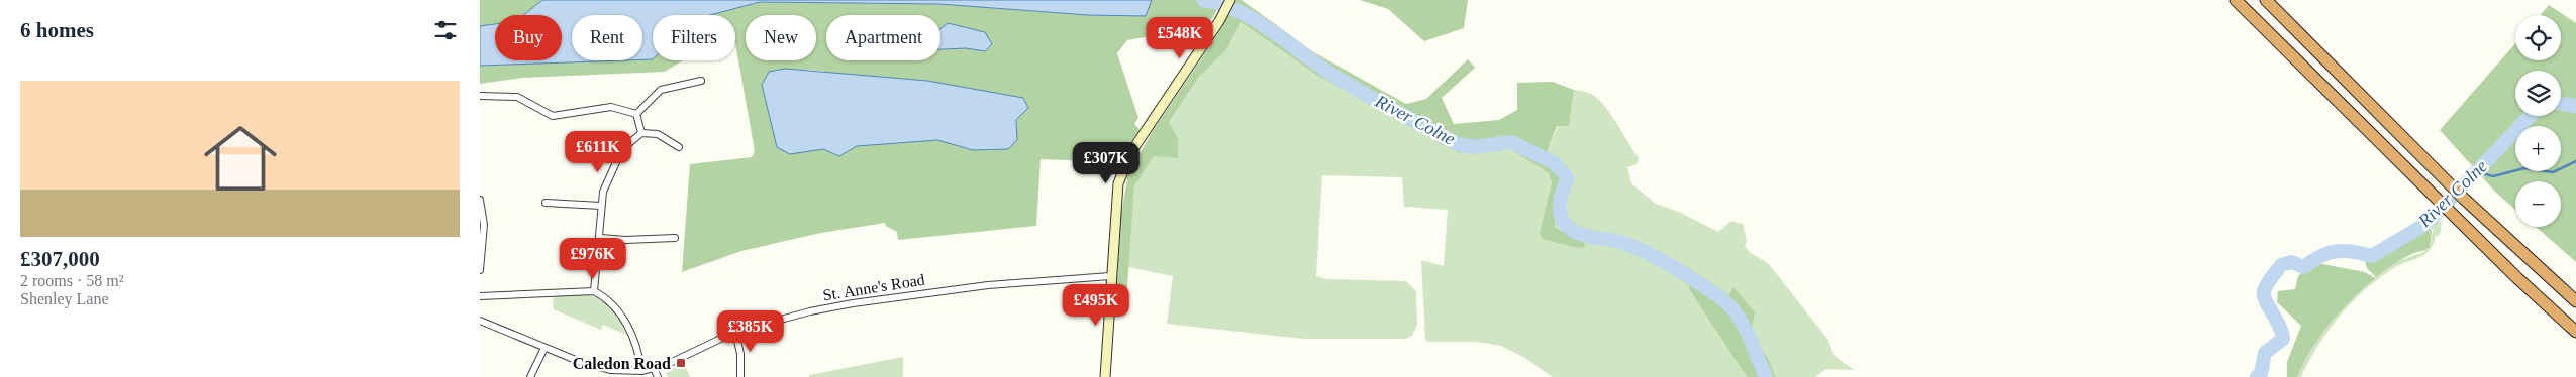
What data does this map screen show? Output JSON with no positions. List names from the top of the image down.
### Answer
{
  "streets": {
    "street": ["St. Anne's Road"]
  },
  "water": ["River Colne"],
  "places": {
    "transit": ["Caledon Road"]
  },
  "page": {
    "heading": "6 homes",
    "map_buttons": ["+", "−"],
    "chip": [
      "Buy",
      "Rent",
      "Filters",
      "New",
      "Apartment"
    ],
    "price": [
      "£548K",
      "£611K",
      "£307K",
      "£976K",
      "£495K",
      "£385K"
    ],
    "list": [
      {
        "name": "£307,000",
        "note": "2 rooms · 58 m² · Shenley Lane"
      }
    ]
  }
}
